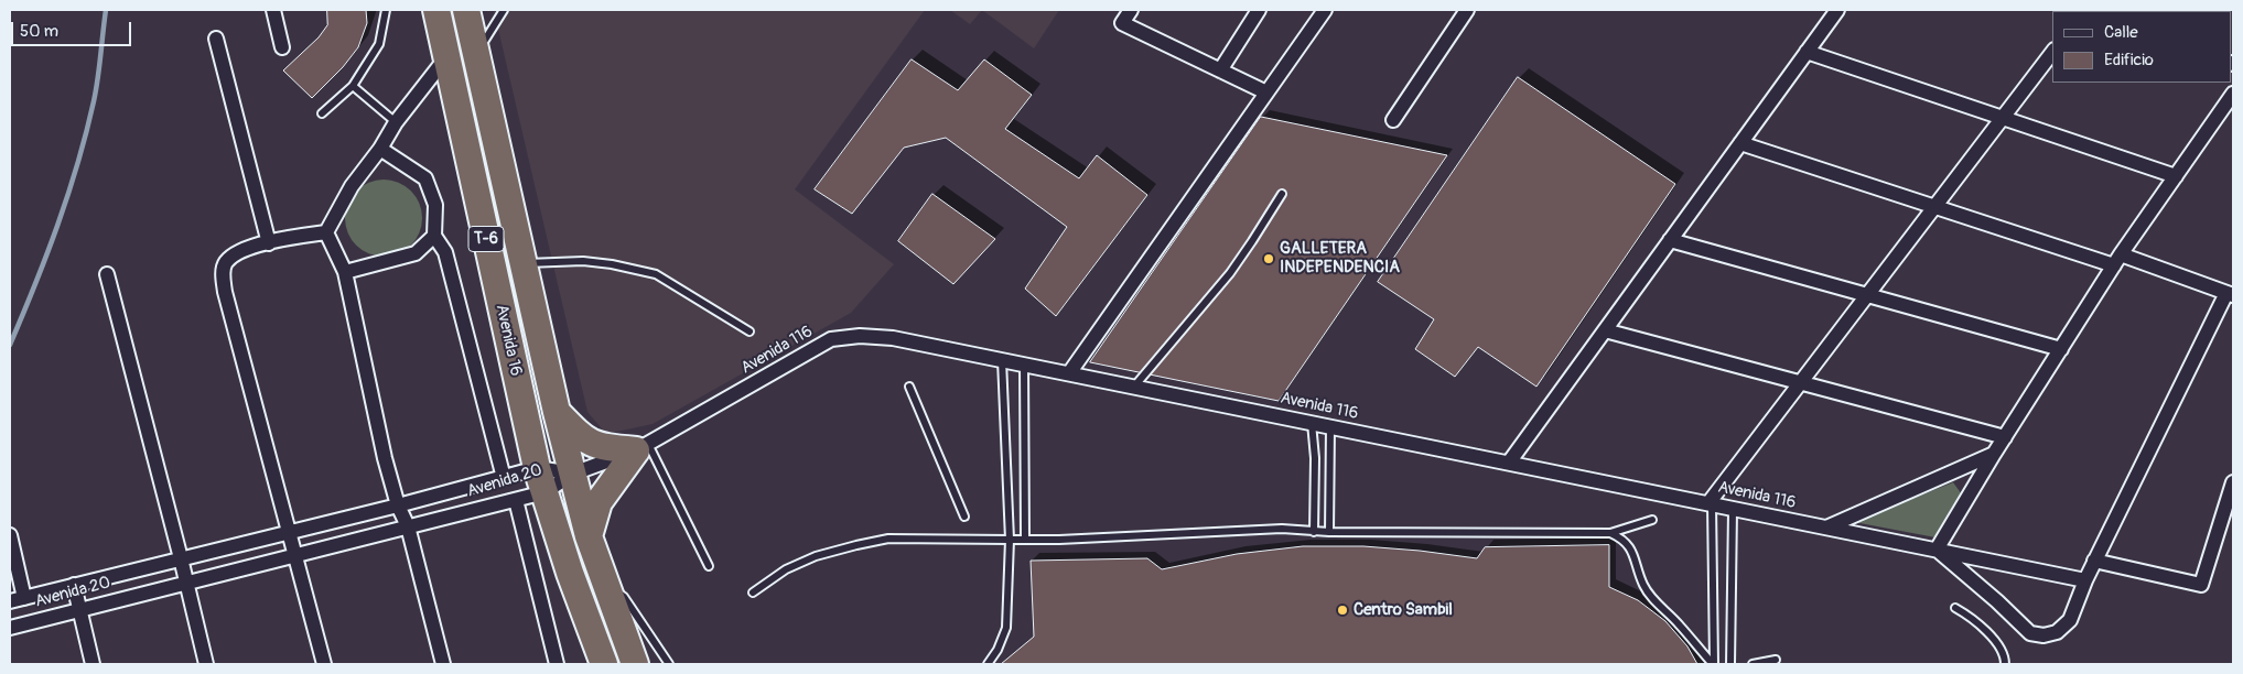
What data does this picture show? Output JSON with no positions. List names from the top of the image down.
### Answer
{
  "streets": {
    "highway": ["T-6", "Avenida 16"],
    "street": ["Avenida 116", "Avenida 20"]
  },
  "crossings": [
    ["Avenida 16", "Avenida 116"],
    ["Avenida 16", "Avenida 20"],
    ["Avenida 116", "Avenida 20"]
  ],
  "places": ["GALLETERA INDEPENDENCIA", "Centro Sambil"],
  "legend": ["Calle", "Edificio"],
  "scale_bar": "50 m"
}
